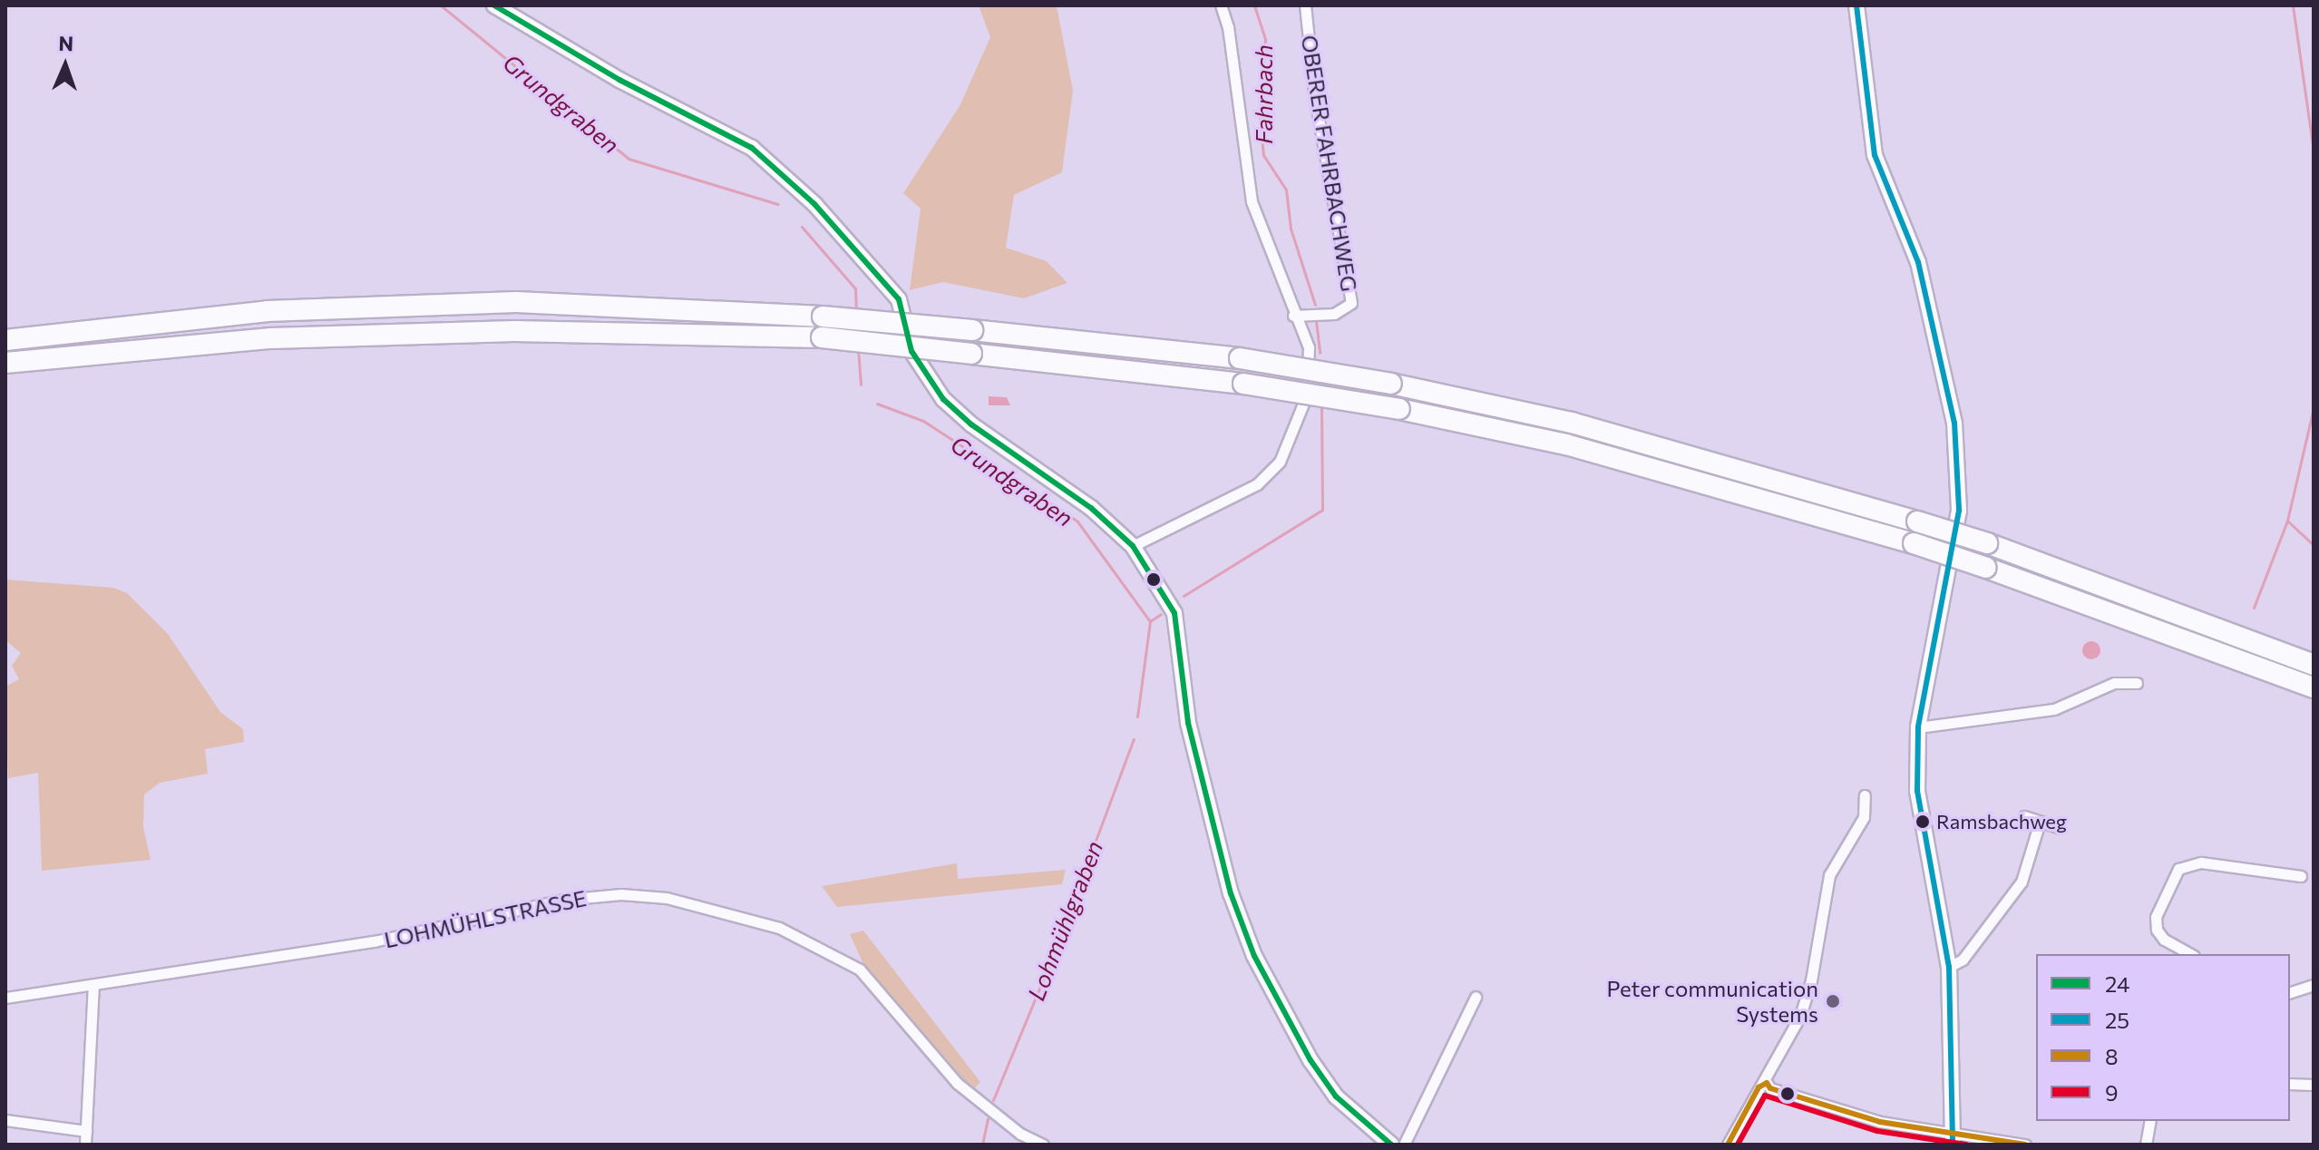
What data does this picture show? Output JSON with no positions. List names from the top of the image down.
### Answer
{
  "streets": {
    "street": ["OBERER FAHRBACHWEG", "LOHMÜHLSTRASSE"]
  },
  "water": ["Fahrbach", "Grundgraben", "Lohmühlgraben"],
  "places": ["Ramsbachweg", "Peter communication Systems"],
  "lines": [
    "transit line 24",
    "transit line 25",
    "transit line 8",
    "transit line 9"
  ],
  "legend": [
    "24",
    "25",
    "8",
    "9"
  ],
  "north": "top"
}
